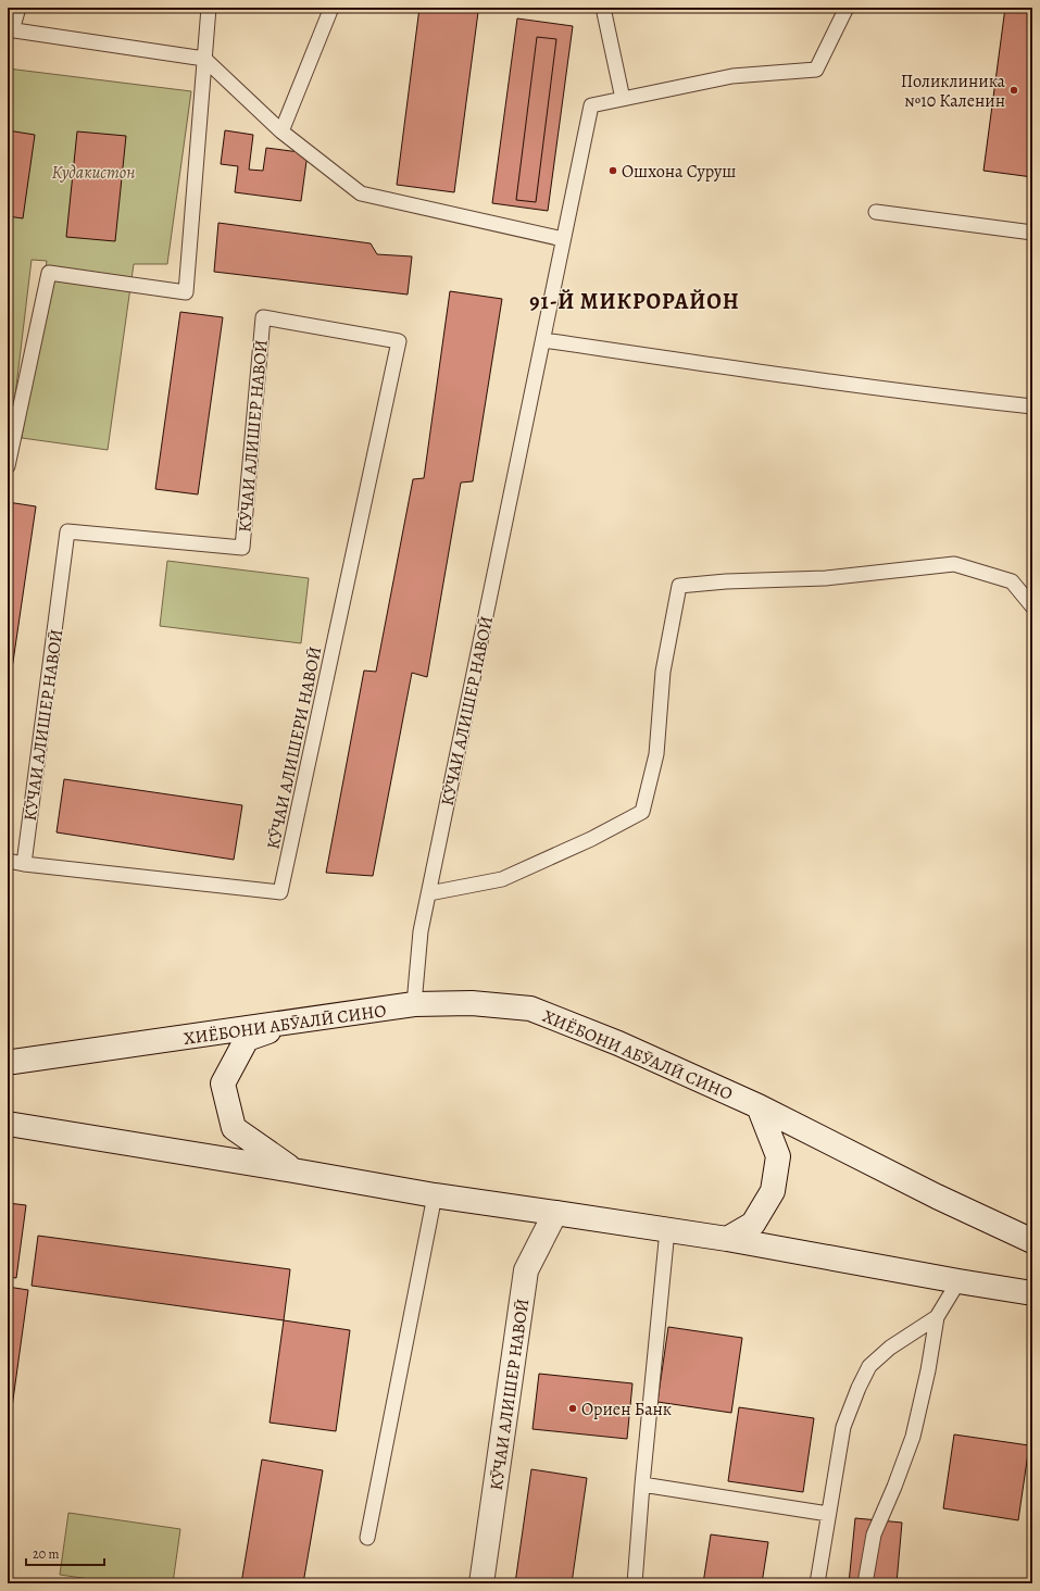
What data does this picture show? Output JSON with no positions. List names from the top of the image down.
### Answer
{
  "streets": {
    "main road": ["КӮЧАИ АЛИШЕР НАВОӢ", "ХИЁБОНИ АБӮАЛӢ СИНО"],
    "lane": ["КӮЧАИ АЛИШЕРИ НАВОӢ"]
  },
  "crossings": [
    ["КӮЧАИ АЛИШЕР НАВОӢ", "КӮЧАИ АЛИШЕРИ НАВОӢ"],
    ["КӮЧАИ АЛИШЕР НАВОӢ", "ХИЁБОНИ АБӮАЛӢ СИНО"]
  ],
  "districts": ["91-Й МИКРОРАЙОН"],
  "parks": ["Кудакистон"],
  "places": ["Поликлиника №10 Каленин", "Ошхона Суруш", "Ориен Банк"],
  "scale_bar": "20 m"
}
